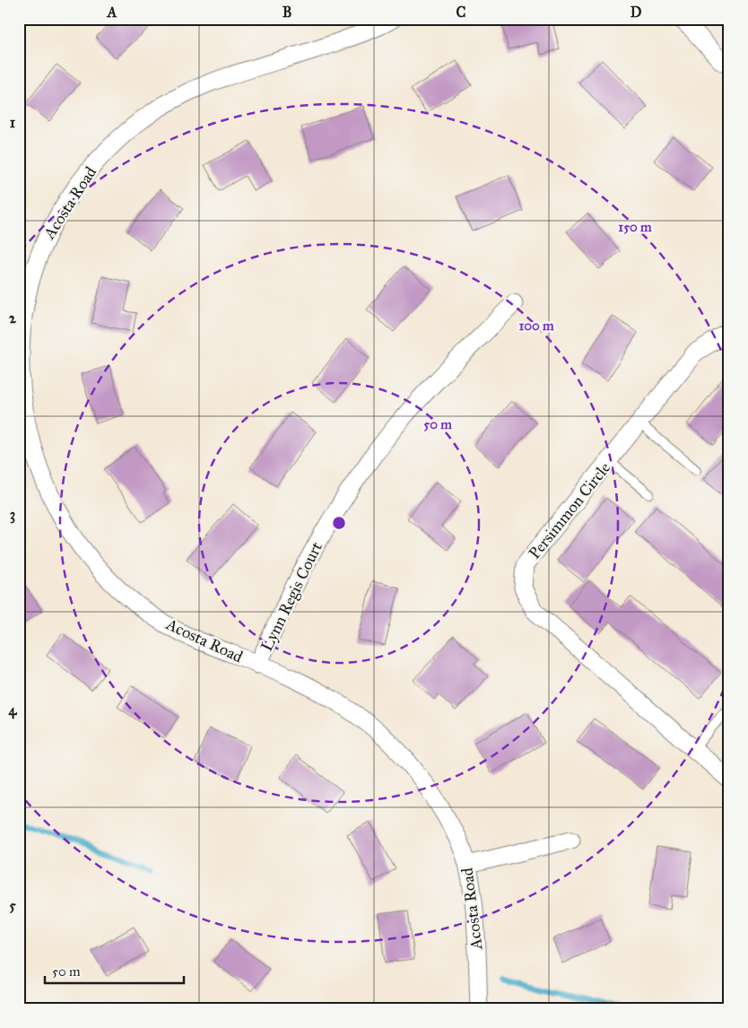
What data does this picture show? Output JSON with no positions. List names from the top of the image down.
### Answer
{
  "streets": {
    "street": ["Acosta Road", "Persimmon Circle", "Lynn Regis Court"]
  },
  "crossings": [
    ["Acosta Road", "Lynn Regis Court"]
  ],
  "scale_bar": "50 m",
  "grid": {
    "columns": [
      "A",
      "B",
      "C",
      "D"
    ],
    "rows": [
      "1",
      "2",
      "3",
      "4",
      "5"
    ]
  },
  "rings": ["150 m", "100 m", "50 m"]
}
